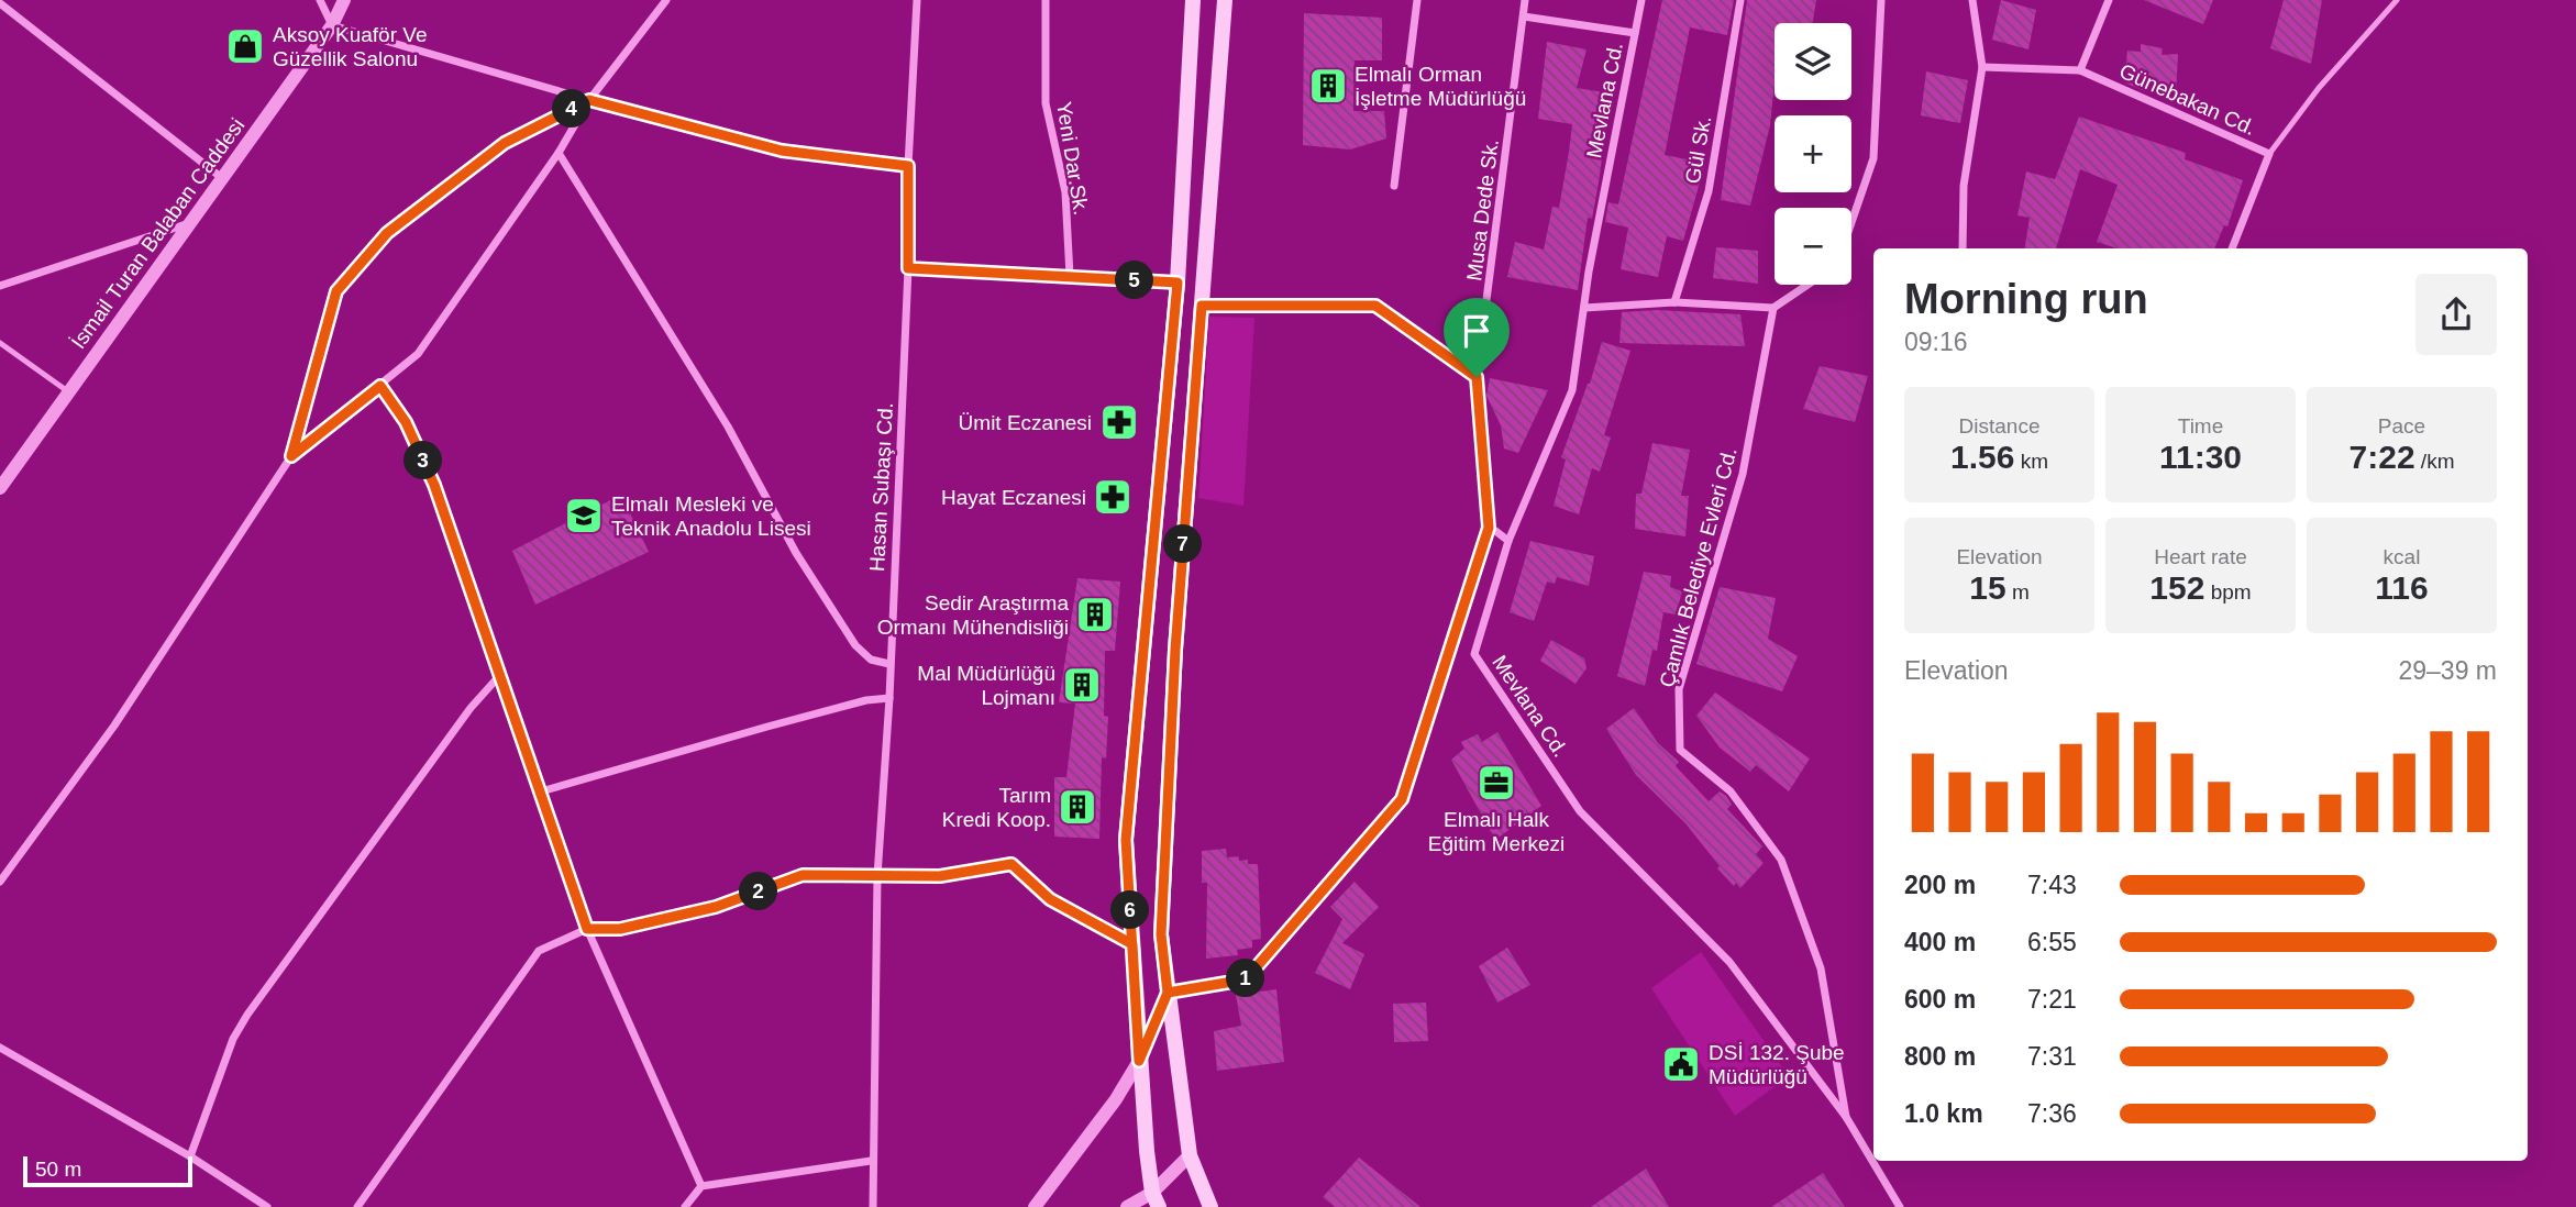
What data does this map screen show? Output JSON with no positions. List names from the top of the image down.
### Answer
{
  "streets": {
    "street": [
      "Günebakan Cd.",
      "Mevlana Cd.",
      "Gül Sk.",
      "Yeni Dar.Sk.",
      "Musa Dede Sk.",
      "İsmail Turan Balaban Caddesi",
      "Hasan Subaşı Cd.",
      "Çamlık Belediye Evleri Cd."
    ]
  },
  "crossings": [
    ["Mevlana Cd.", "Çamlık Belediye Evleri Cd."]
  ],
  "places": {
    "shop": ["Aksoy Kuaför Ve Güzellik Salonu"],
    "building": [
      "Elmalı Orman İşletme Müdürlüğü",
      "Sedir Araştırma Ormanı Mühendisliği",
      "Mal Müdürlüğü Lojmanı",
      "Tarım Kredi Koop."
    ],
    "pharmacy": ["Ümit Eczanesi", "Hayat Eczanesi"],
    "school or university": ["Elmalı Mesleki ve Teknik Anadolu Lisesi"],
    "office": ["Elmalı Halk Eğitim Merkezi"],
    "public building": ["DSİ 132. Şube Müdürlüğü"]
  },
  "scale_bar": "50 m",
  "page": {
    "map_buttons": ["+", "−"],
    "pins": [
      "4",
      "5",
      "3",
      "7",
      "2",
      "6",
      "1"
    ],
    "heading": ["Morning run", "09:16"],
    "stats": [
      ["Distance", "1.56 km"],
      ["Time", "11:30"],
      ["Pace", "7:22 /km"],
      ["Elevation", "15 m"],
      ["Heart rate", "152 bpm"],
      ["kcal", "116"]
    ],
    "chart": ["Elevation", "29–39 m"],
    "list": [
      {
        "name": "200 m",
        "note": "7:43"
      },
      {
        "name": "400 m",
        "note": "6:55"
      },
      {
        "name": "600 m",
        "note": "7:21"
      },
      {
        "name": "800 m",
        "note": "7:31"
      },
      {
        "name": "1.0 km",
        "note": "7:36"
      }
    ],
    "scale": "50 m"
  }
}
